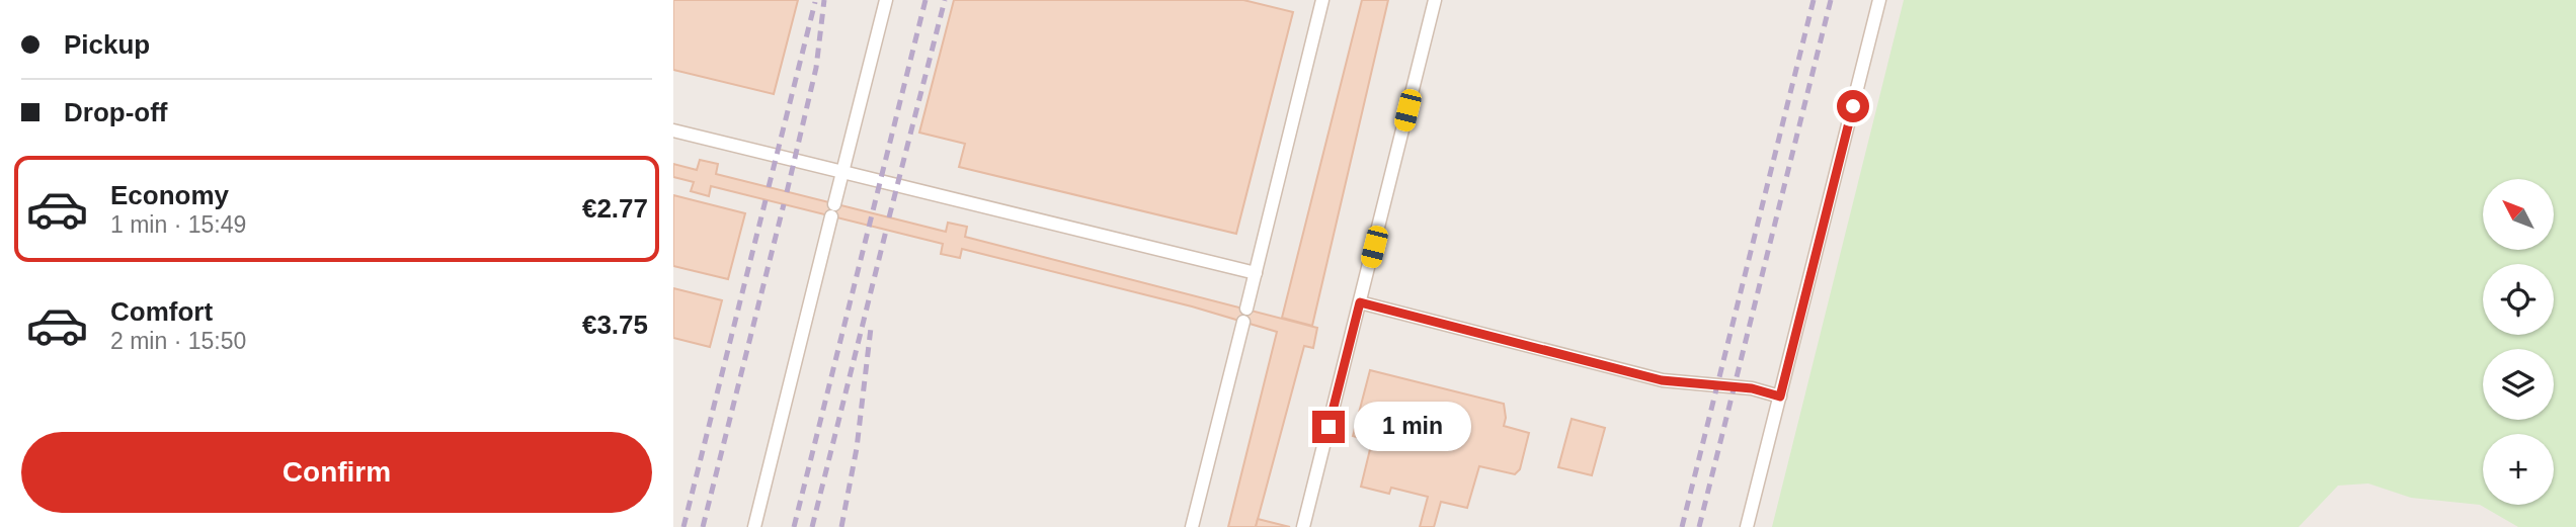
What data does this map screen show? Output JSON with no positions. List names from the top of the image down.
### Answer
{
  "north": "top left",
  "page": {
    "banner": ["Pickup", "Drop-off"],
    "list": [
      {
        "name": "Economy",
        "note": "1 min · 15:49",
        "value": "€2.77"
      },
      {
        "name": "Comfort",
        "note": "2 min · 15:50",
        "value": "€3.75"
      }
    ],
    "map_buttons": "+",
    "bubble": "1 min",
    "buttons": "Confirm"
  }
}
